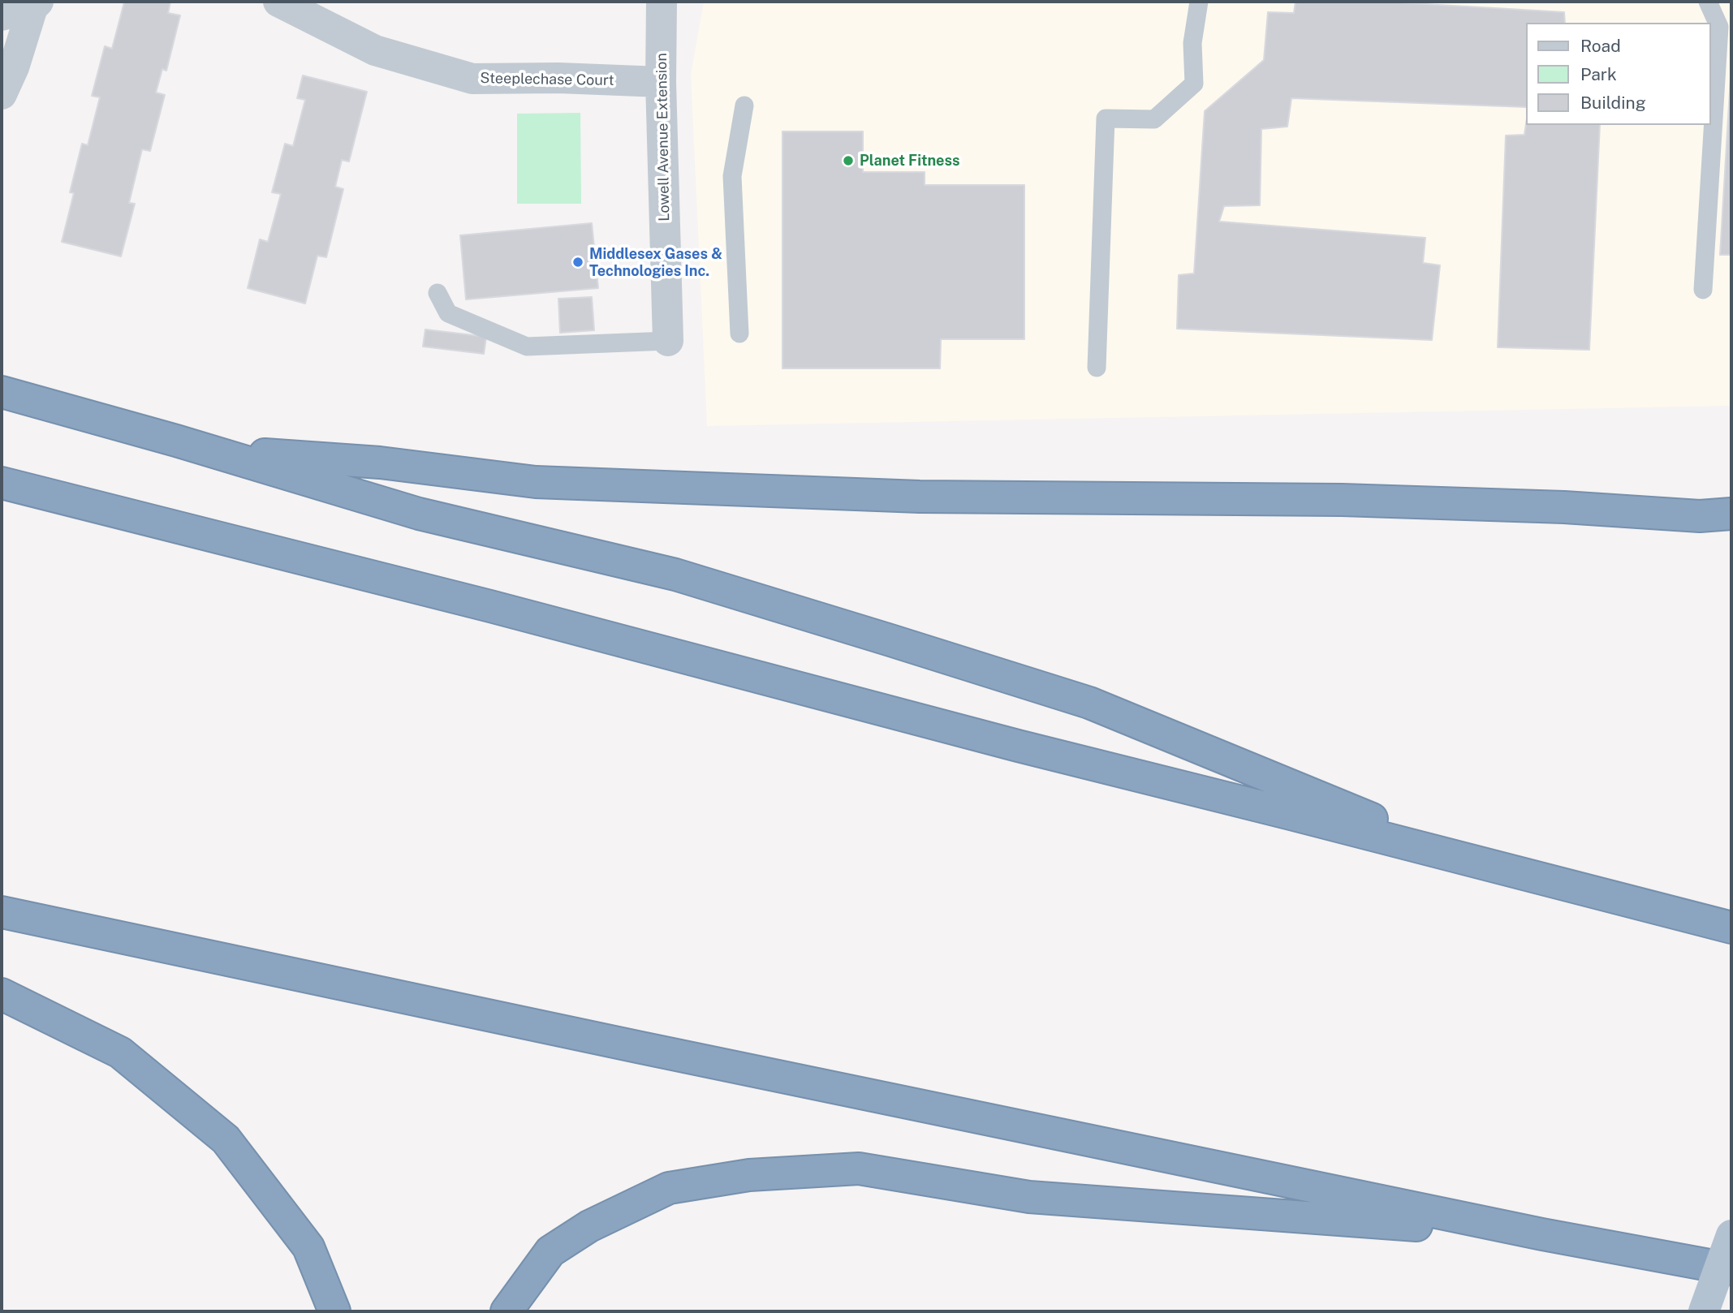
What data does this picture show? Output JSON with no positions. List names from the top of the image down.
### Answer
{
  "streets": {
    "street": ["Steeplechase Court", "Lowell Avenue Extension"]
  },
  "crossings": [
    ["Steeplechase Court", "Lowell Avenue Extension"]
  ],
  "places": ["Planet Fitness", "Middlesex Gases & Technologies Inc."],
  "legend": ["Road", "Park", "Building"]
}
